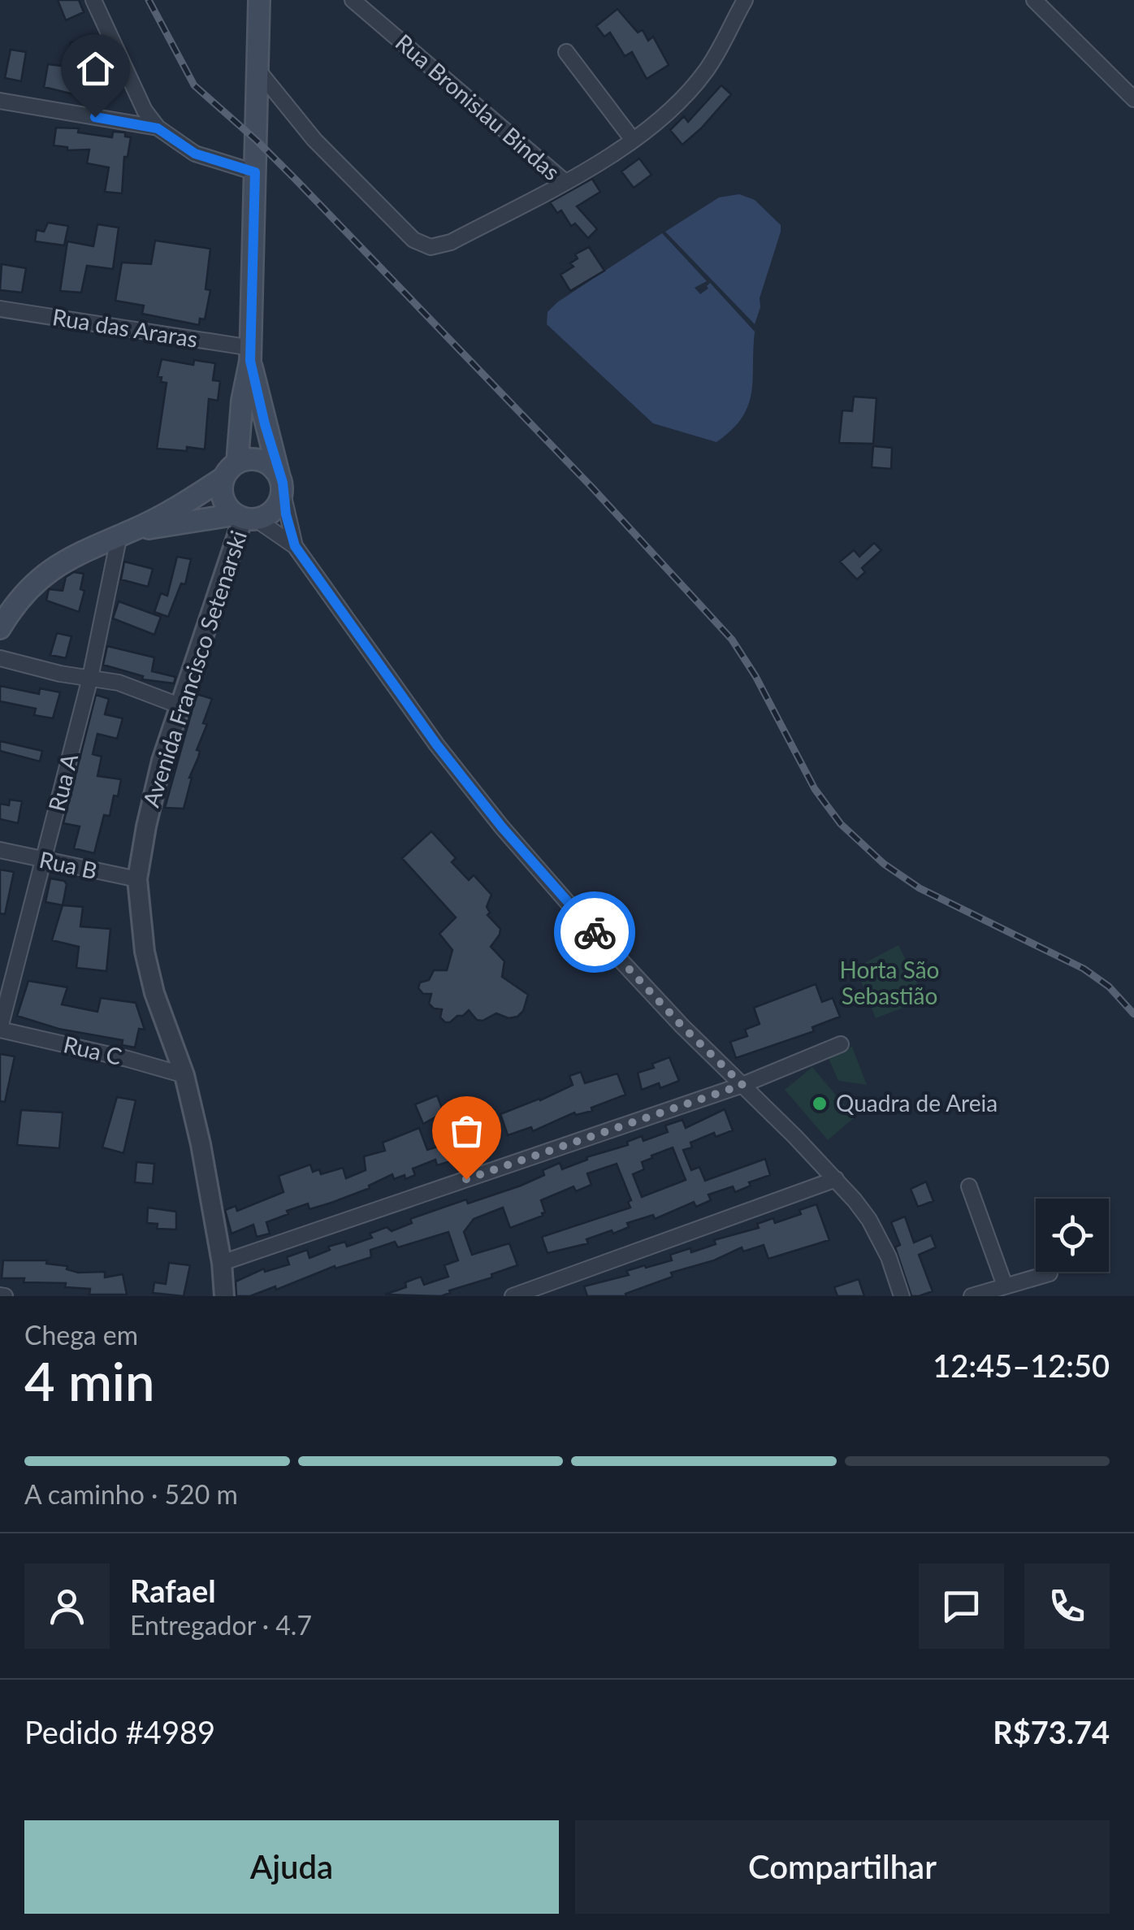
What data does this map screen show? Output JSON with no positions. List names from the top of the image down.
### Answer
{
  "streets": {
    "street": [
      "Rua Bronislau Bindas",
      "Rua das Araras",
      "Avenida Francisco Setenarski",
      "Rua A",
      "Rua B",
      "Rua C"
    ]
  },
  "crossings": [
    ["Avenida Francisco Setenarski", "Rua B"],
    ["Avenida Francisco Setenarski", "Rua C"],
    ["Rua A", "Rua B"],
    ["Rua A", "Rua C"]
  ],
  "parks": ["Horta São Sebastião"],
  "places": ["Quadra de Areia"],
  "page": {
    "heading": ["4 min", "Chega em", "12:45–12:50"],
    "panel": [
      "Rafael",
      "Entregador · 4.7",
      "Pedido #4989",
      "R$73.74"
    ],
    "bar": "A caminho · 520 m",
    "buttons": ["Ajuda", "Compartilhar"]
  }
}
